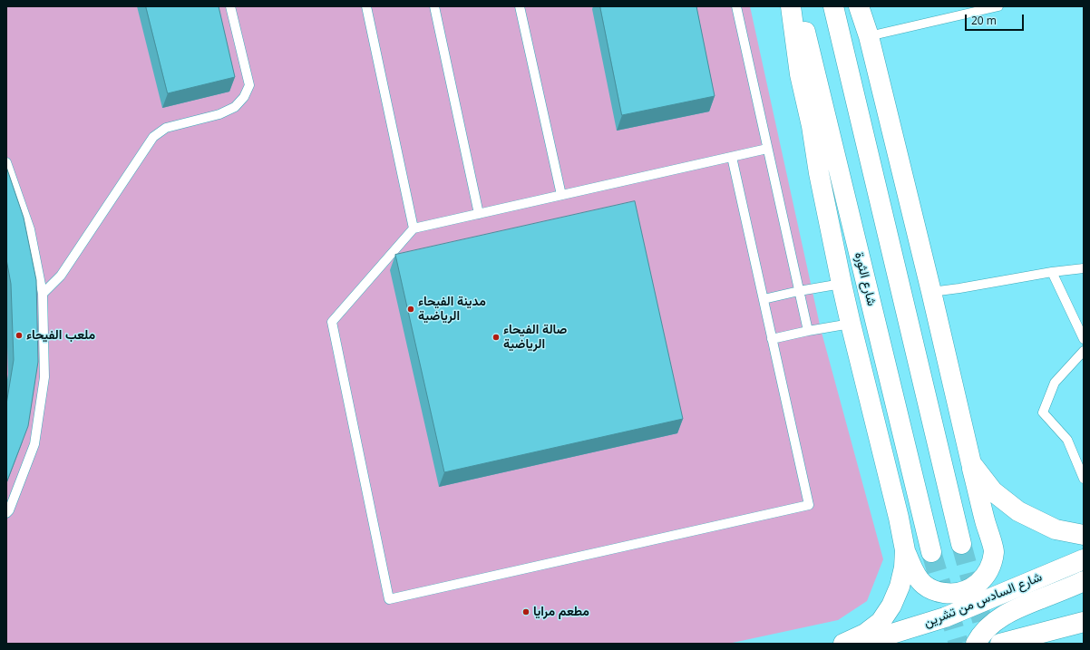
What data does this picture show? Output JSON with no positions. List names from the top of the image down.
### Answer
{
  "streets": {
    "main road": ["شارع الثورة", "شارع السادس من تشرين"]
  },
  "places": [
    "مدينة الفيحاء الرياضية",
    "ملعب الفيحاء",
    "صالة الفيحاء الرياضية",
    "مطعم مرايا"
  ],
  "scale_bar": "20 m"
}
